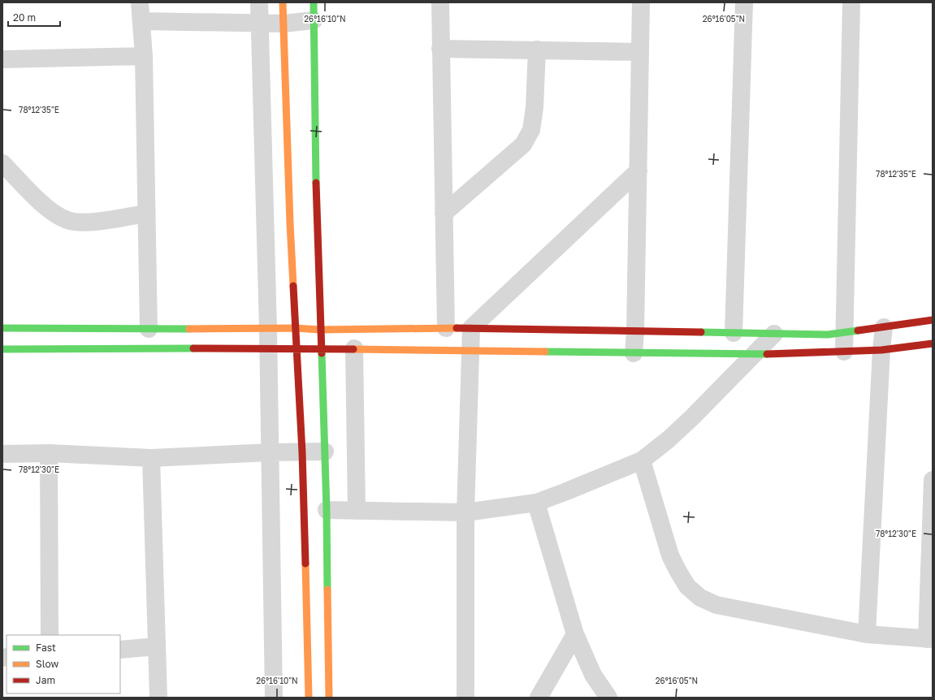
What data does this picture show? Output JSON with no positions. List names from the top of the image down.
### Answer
{
  "legend": ["Fast", "Slow", "Jam"],
  "scale_bar": "20 m",
  "coordinates": [
    "26°16'10\"N",
    "26°16'05\"N",
    "78°12'35\"E",
    "78°12'30\"E"
  ]
}
